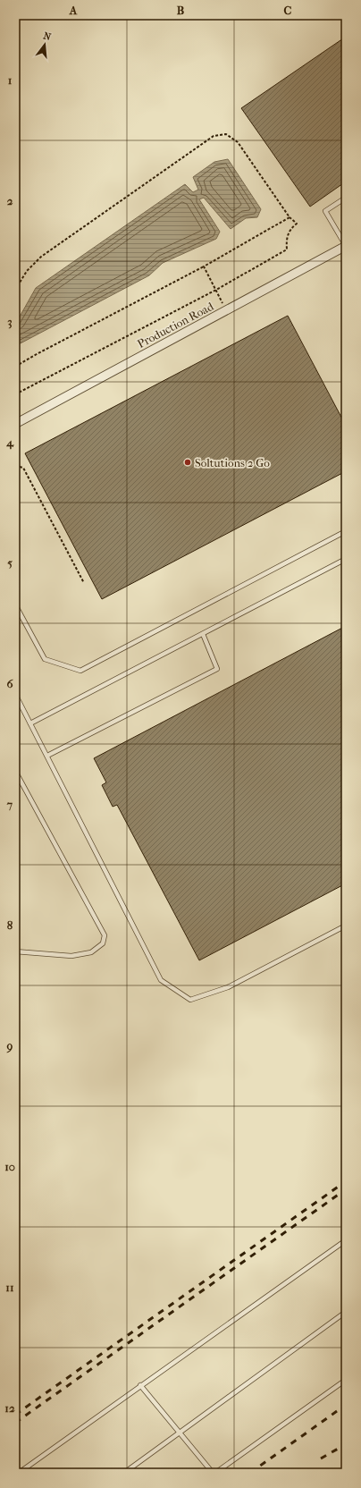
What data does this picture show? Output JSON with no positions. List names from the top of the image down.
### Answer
{
  "streets": {
    "street": ["Production Road"]
  },
  "places": ["Soltutions 2 Go"],
  "north": "top",
  "grid": {
    "columns": ["A", "B", "C"],
    "rows": [
      "1",
      "2",
      "3",
      "4",
      "5",
      "6",
      "7",
      "8",
      "9",
      "10",
      "11",
      "12"
    ]
  }
}
